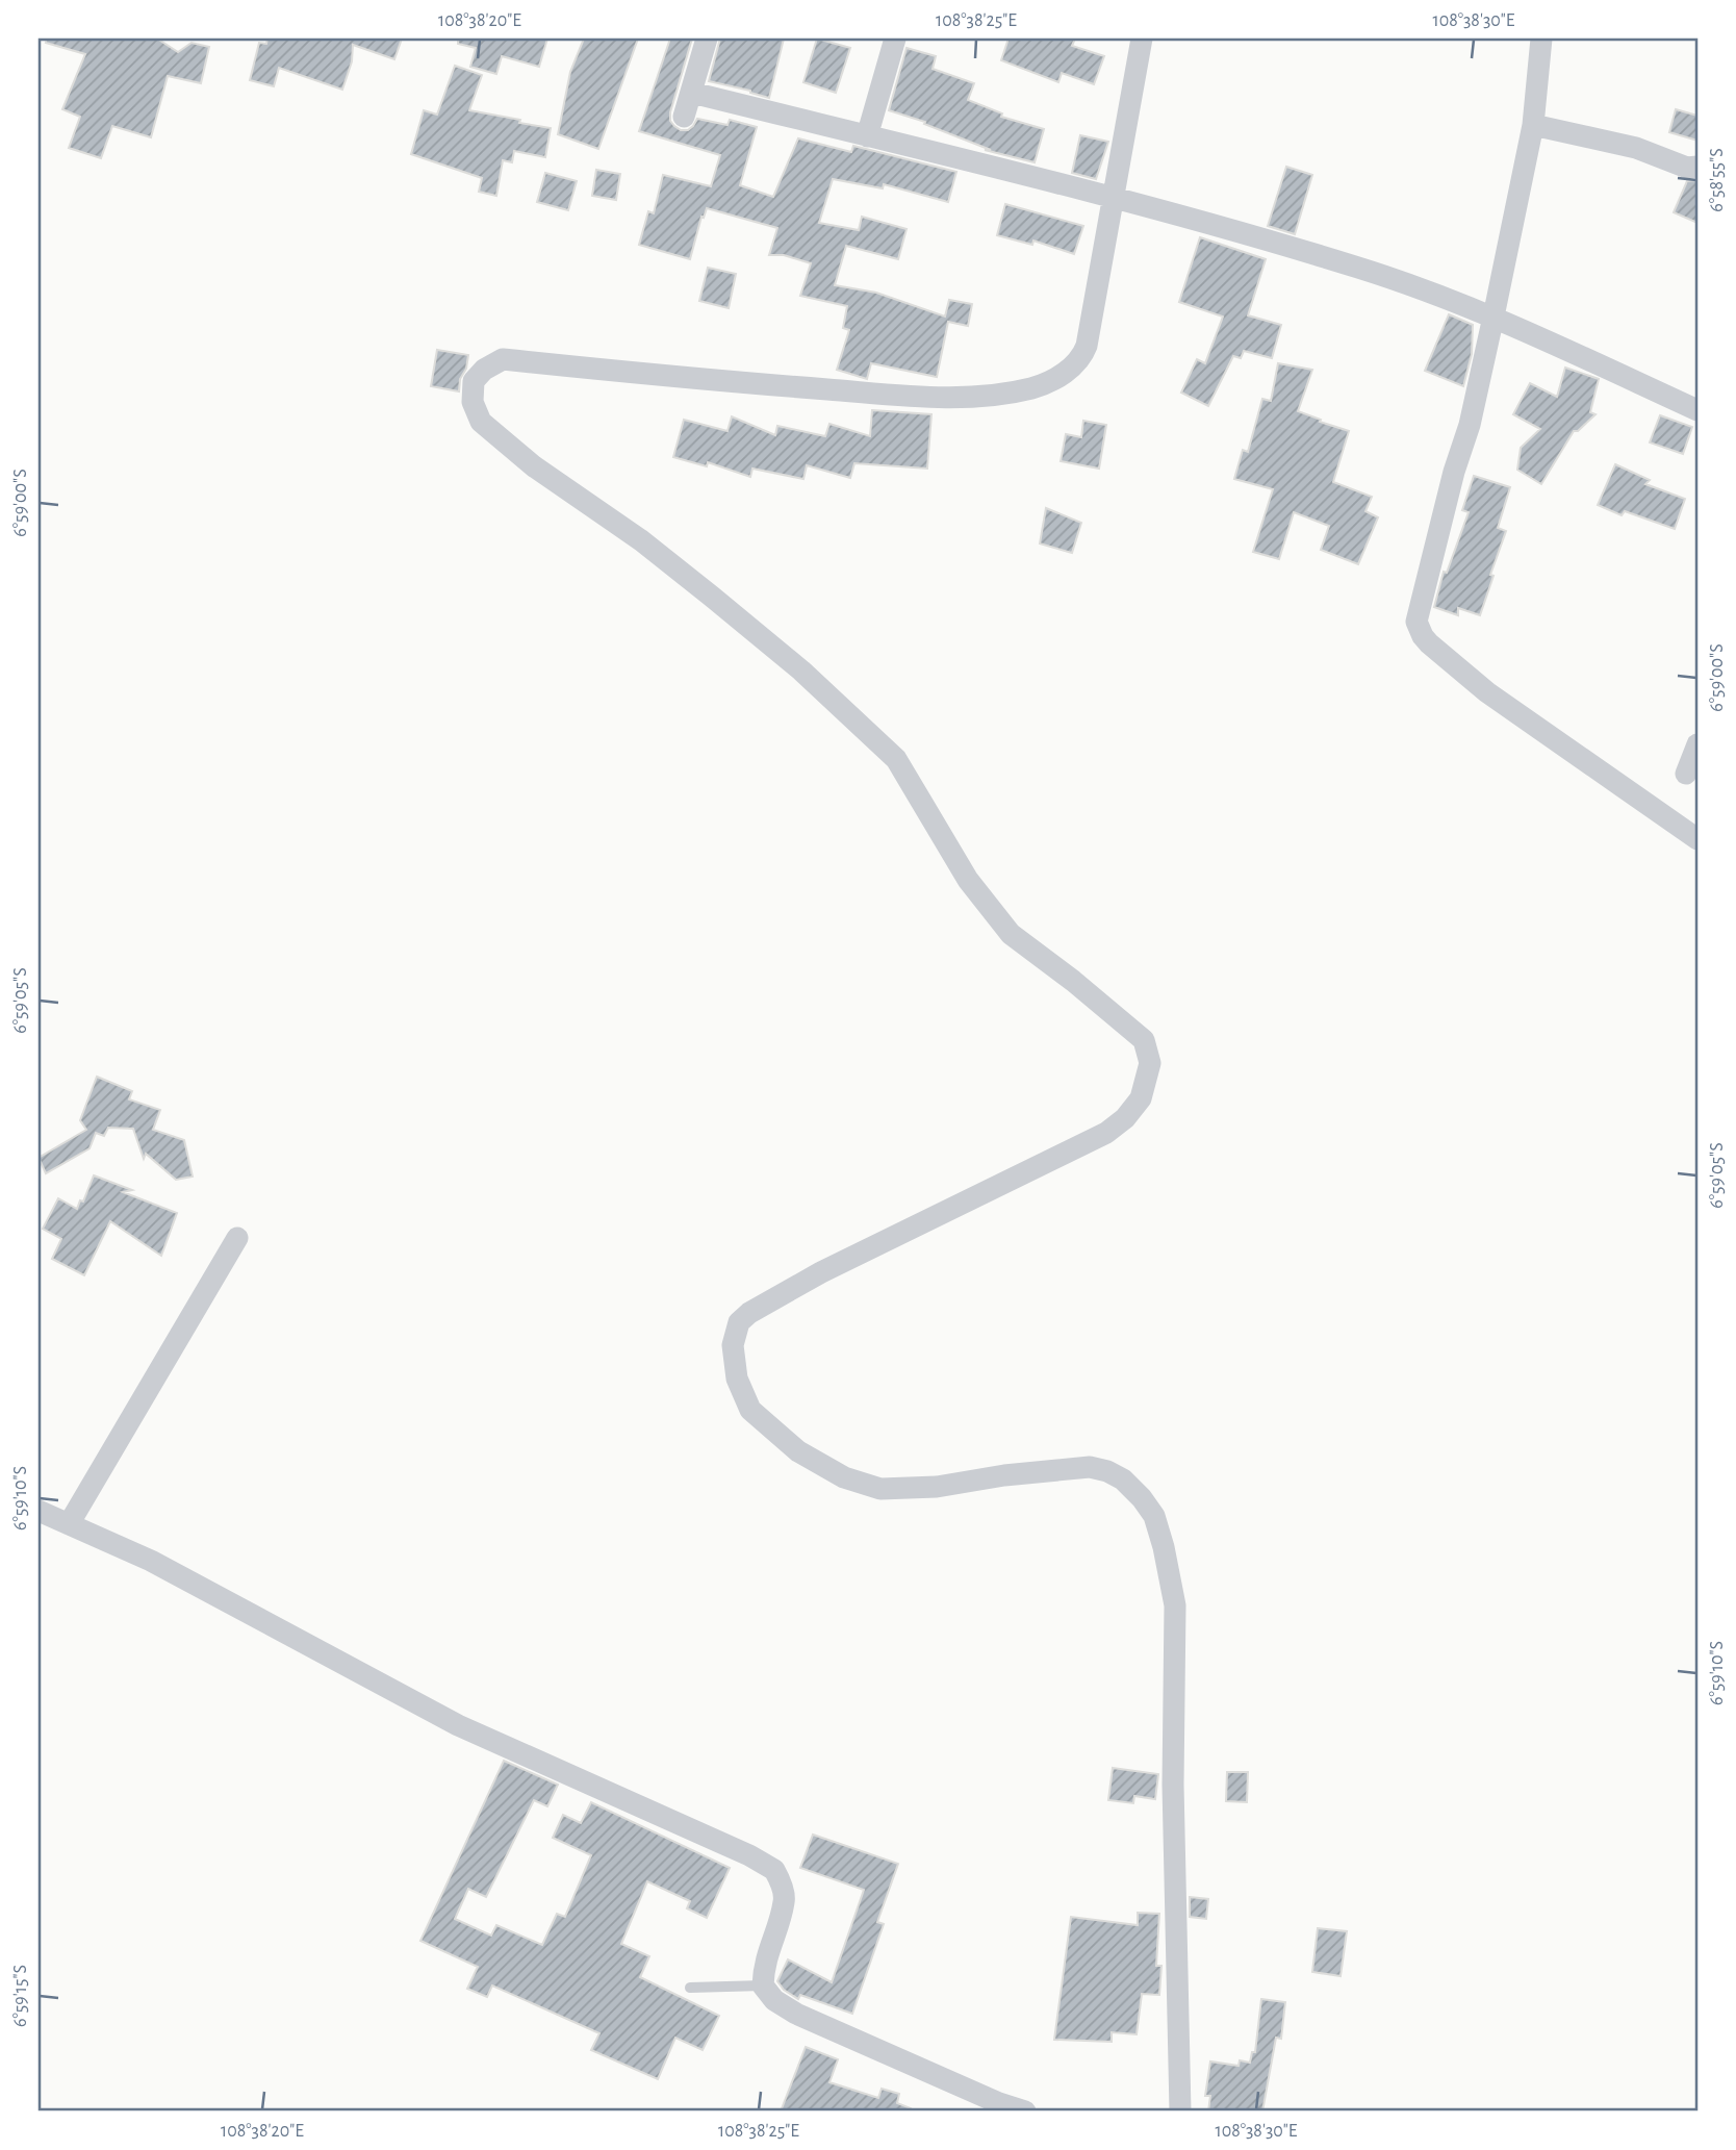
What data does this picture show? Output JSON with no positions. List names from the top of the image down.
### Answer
{
  "coordinates": [
    "108°38'20\"E",
    "108°38'25\"E",
    "108°38'30\"E",
    "6°58'55\"S",
    "6°59'00\"S",
    "6°59'05\"S",
    "6°59'10\"S",
    "6°59'15\"S"
  ]
}
